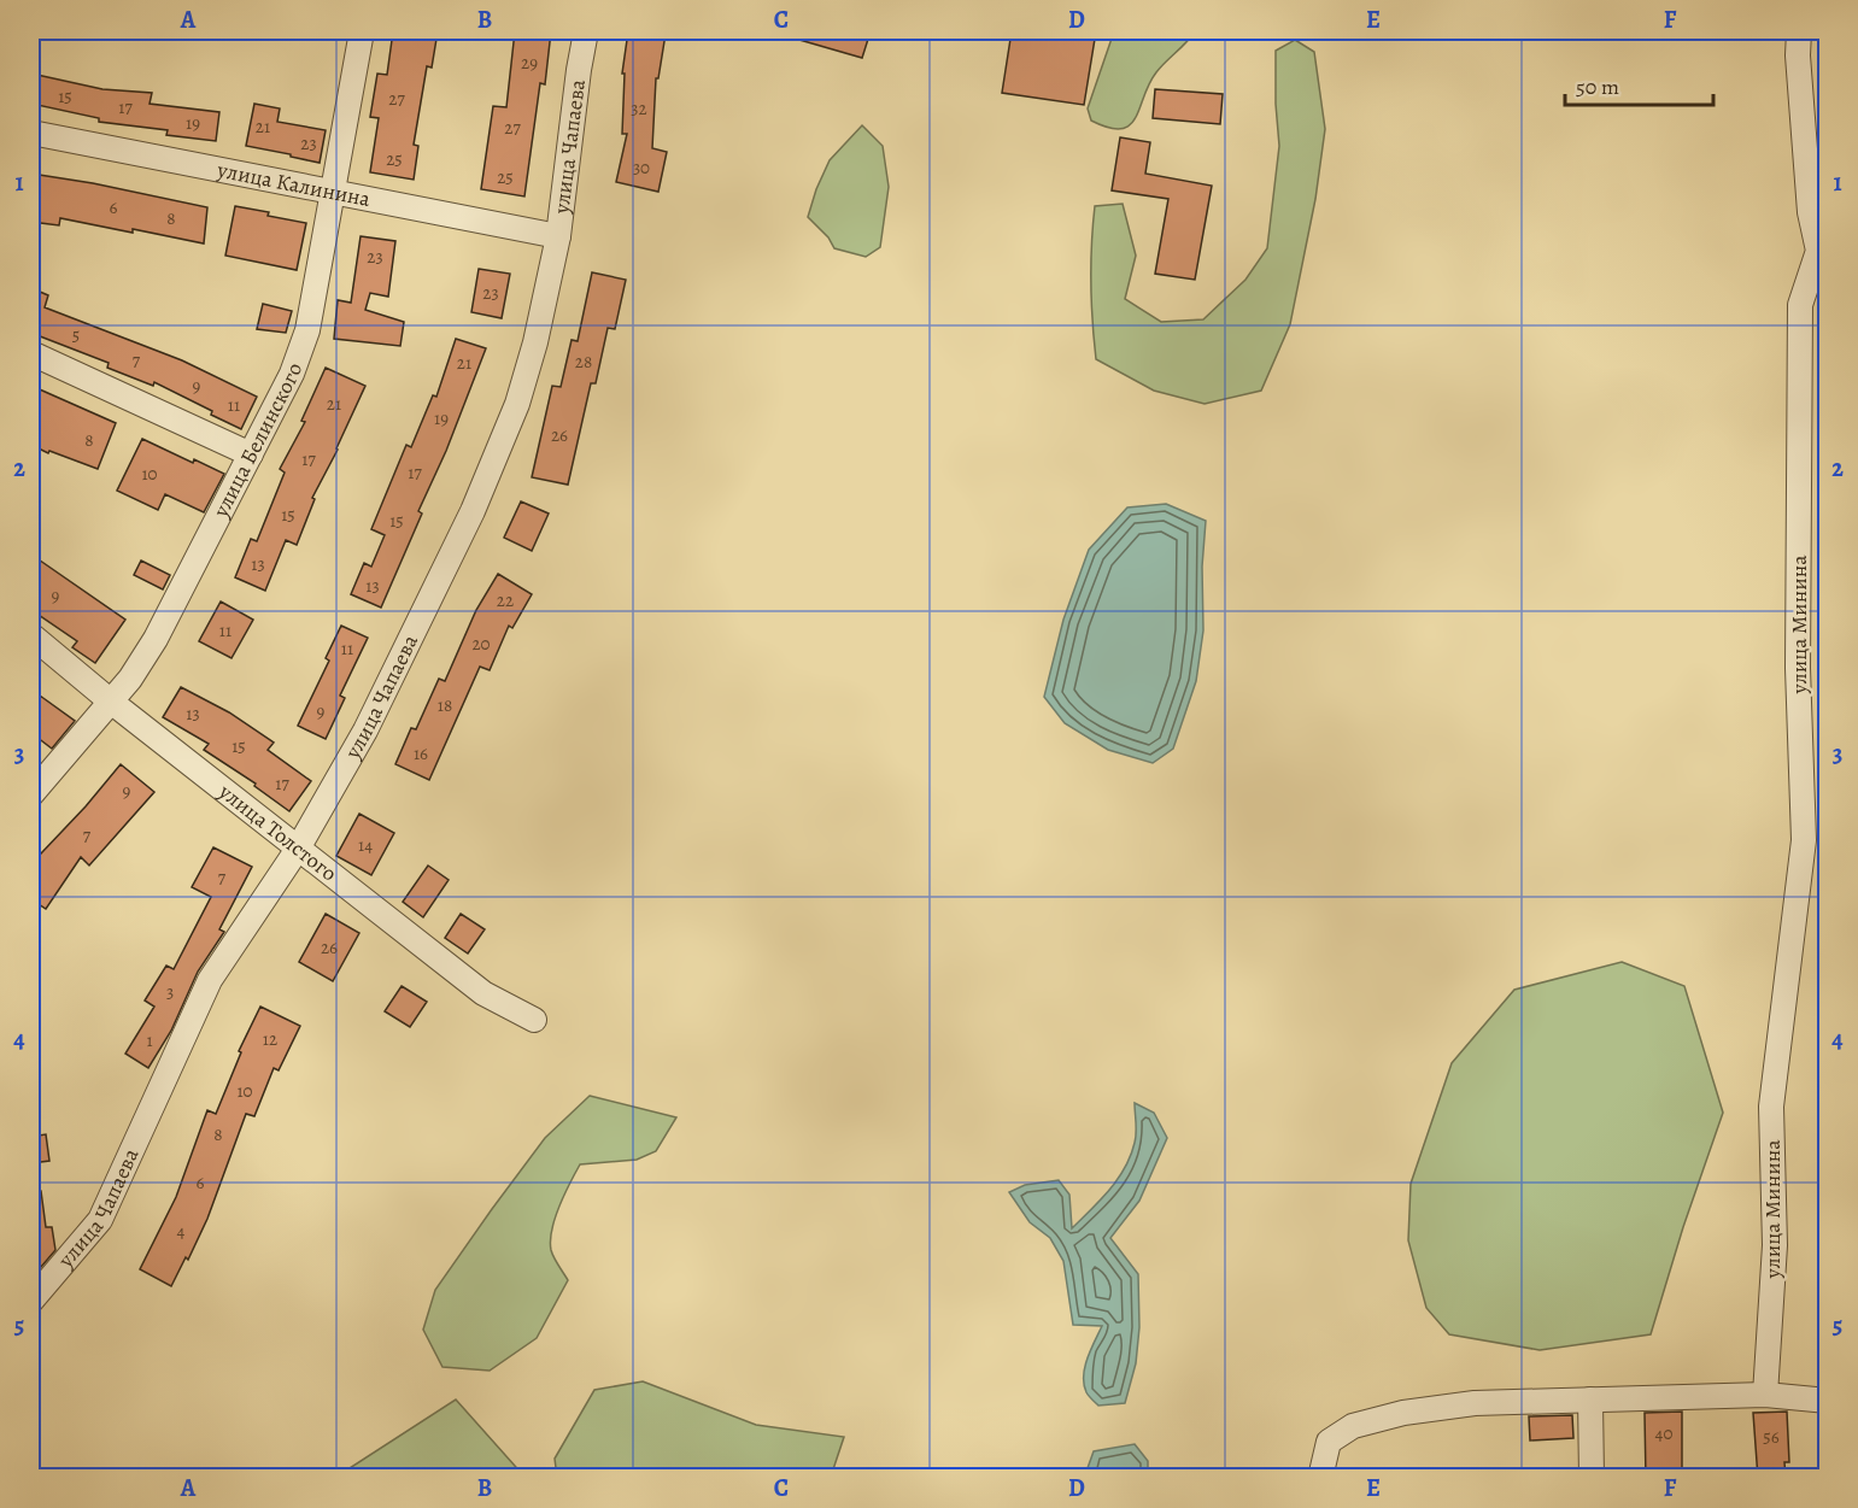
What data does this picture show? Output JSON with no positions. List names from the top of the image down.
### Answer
{
  "streets": {
    "street": [
      "улица Чапаева",
      "улица Калинина",
      "улица Белинского",
      "улица Минина",
      "улица Толстого"
    ]
  },
  "crossings": [
    ["улица Чапаева", "улица Калинина"],
    ["улица Чапаева", "улица Толстого"],
    ["улица Калинина", "улица Белинского"],
    ["улица Белинского", "улица Толстого"]
  ],
  "house_numbers": [
    "29",
    "15",
    "27",
    "17",
    "32",
    "19",
    "21",
    "27",
    "23",
    "25",
    "30",
    "25",
    "6",
    "8",
    "23",
    "23",
    "5",
    "7",
    "28",
    "21",
    "9",
    "21",
    "11",
    "19",
    "26",
    "8",
    "17",
    "17",
    "10",
    "15",
    "15",
    "13",
    "13",
    "9",
    "22",
    "11",
    "20",
    "11",
    "18",
    "9",
    "13",
    "15",
    "16",
    "17",
    "9",
    "7",
    "14",
    "7",
    "26",
    "3",
    "12",
    "1",
    "10",
    "8",
    "6",
    "4",
    "40",
    "56"
  ],
  "scale_bar": "50 m",
  "grid": {
    "columns": [
      "A",
      "B",
      "C",
      "D",
      "E",
      "F"
    ],
    "rows": [
      "1",
      "2",
      "3",
      "4",
      "5"
    ]
  }
}
